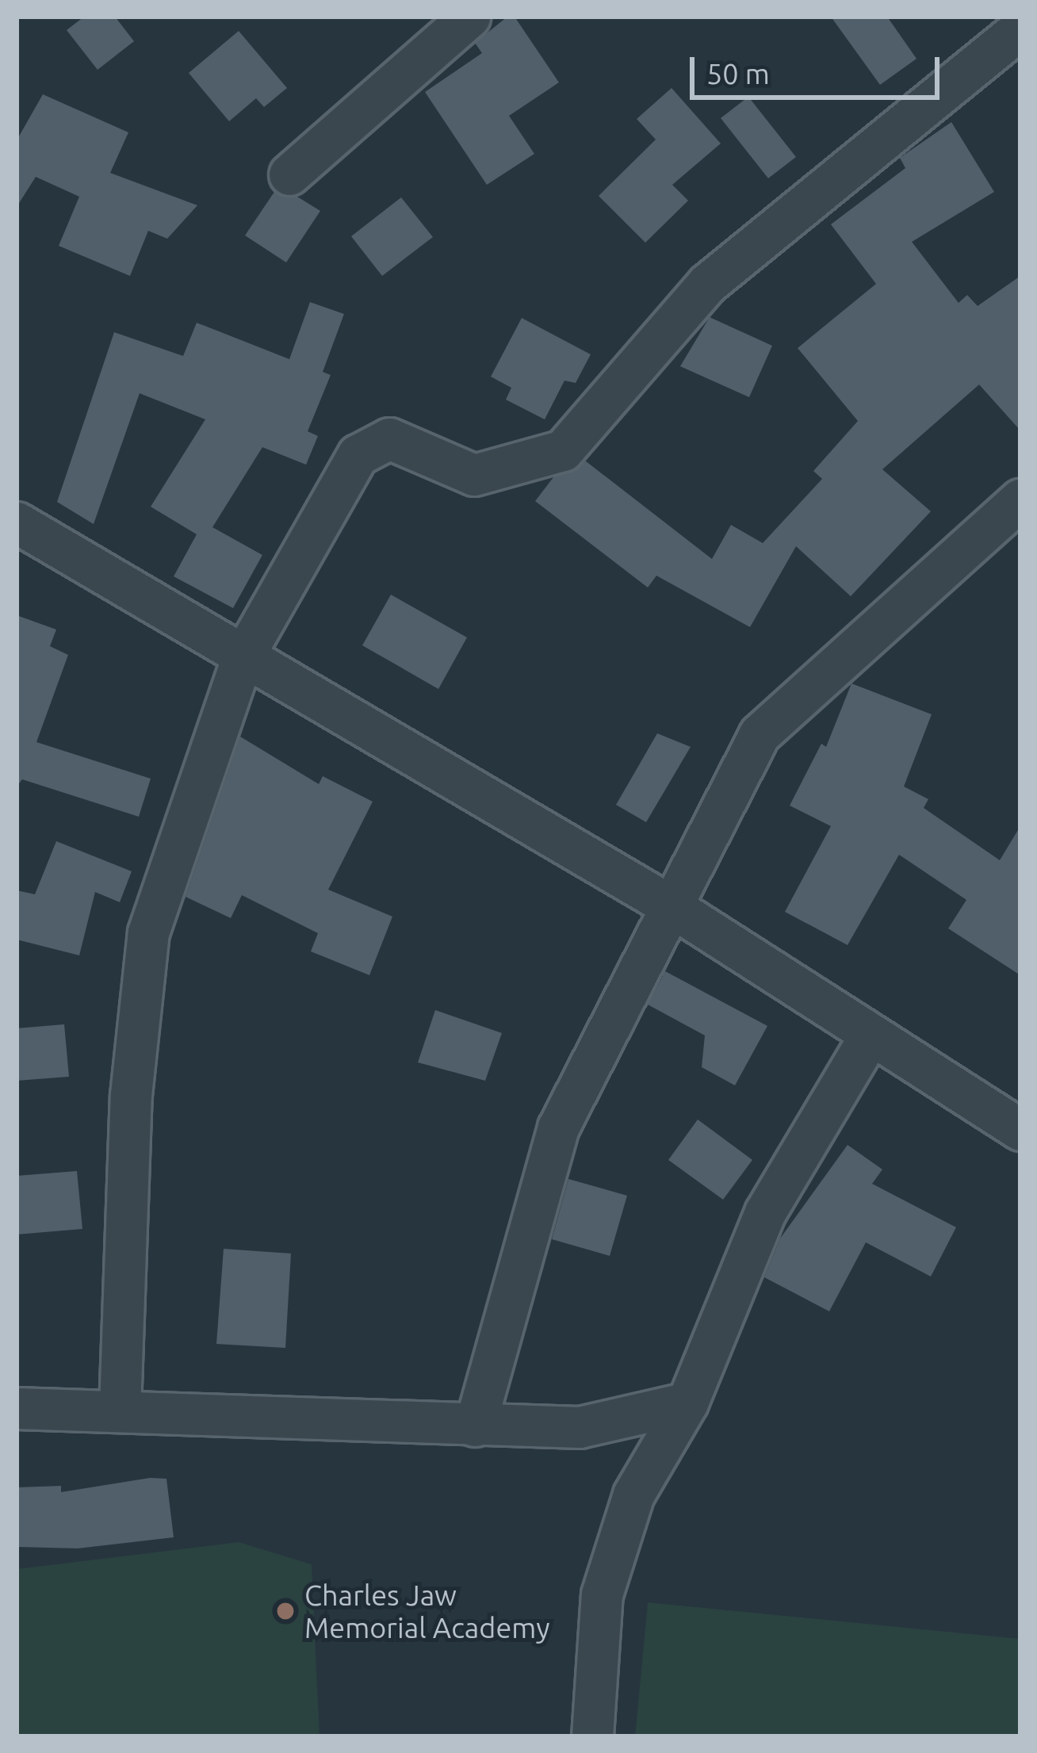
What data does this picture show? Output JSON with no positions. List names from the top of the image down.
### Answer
{
  "places": ["Charles Jaw Memorial Academy"],
  "scale_bar": "50 m"
}
